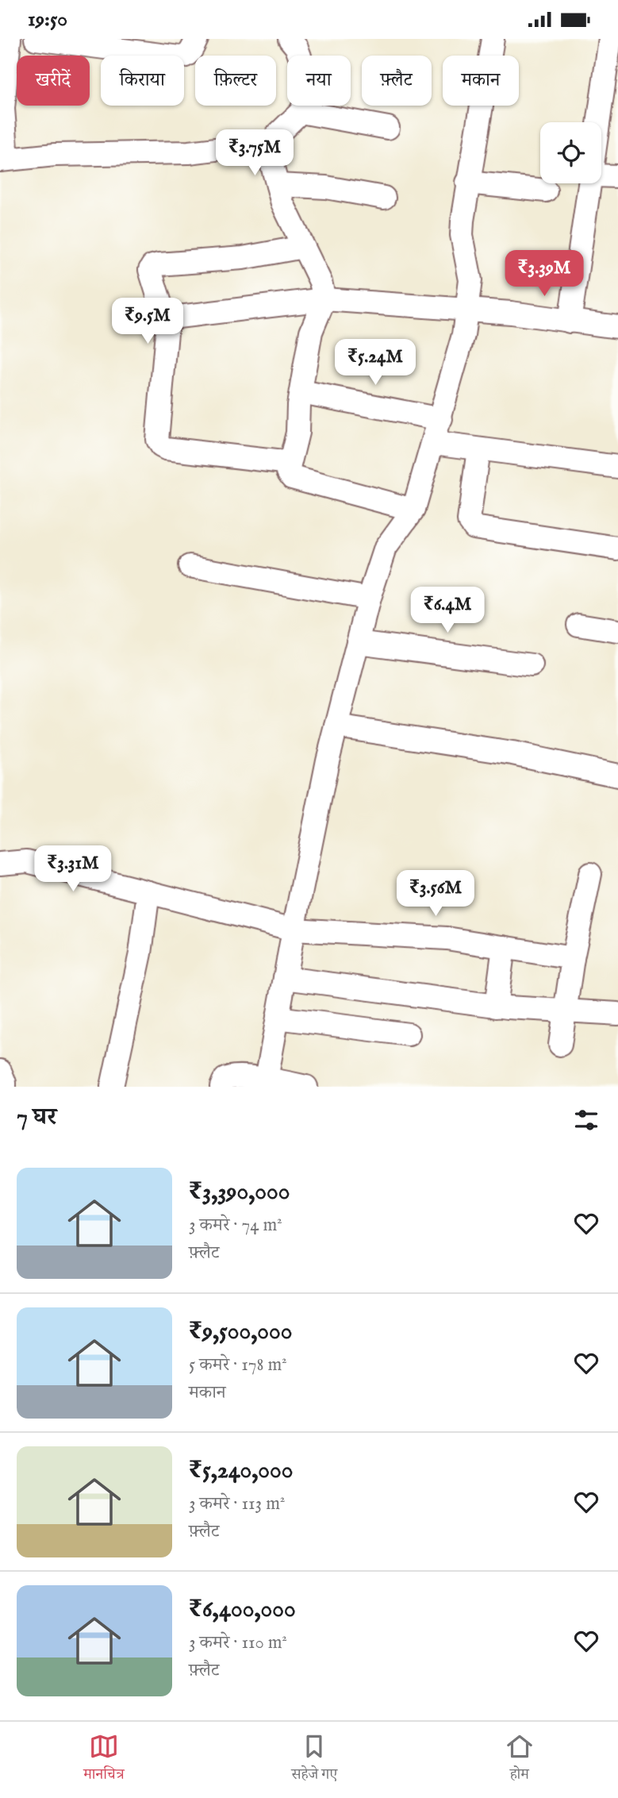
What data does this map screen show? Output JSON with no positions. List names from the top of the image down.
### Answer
{
  "page": {
    "status": "19:50",
    "chip": [
      "खरीदें",
      "किराया",
      "फ़िल्टर",
      "नया",
      "फ़्लैट",
      "मकान"
    ],
    "price": [
      "₹3.75M",
      "₹3.39M",
      "₹9.5M",
      "₹5.24M",
      "₹6.4M",
      "₹3.31M",
      "₹3.56M"
    ],
    "heading": "7 घर",
    "list": [
      {
        "name": "₹3,390,000",
        "note": "3 कमरे · 74 m² · फ़्लैट"
      },
      {
        "name": "₹9,500,000",
        "note": "5 कमरे · 178 m² · मकान"
      },
      {
        "name": "₹5,240,000",
        "note": "3 कमरे · 113 m² · फ़्लैट"
      },
      {
        "name": "₹6,400,000",
        "note": "3 कमरे · 110 m² · फ़्लैट"
      }
    ],
    "tabs": ["मानचित्र", "सहेजे गए", "होम"]
  }
}
